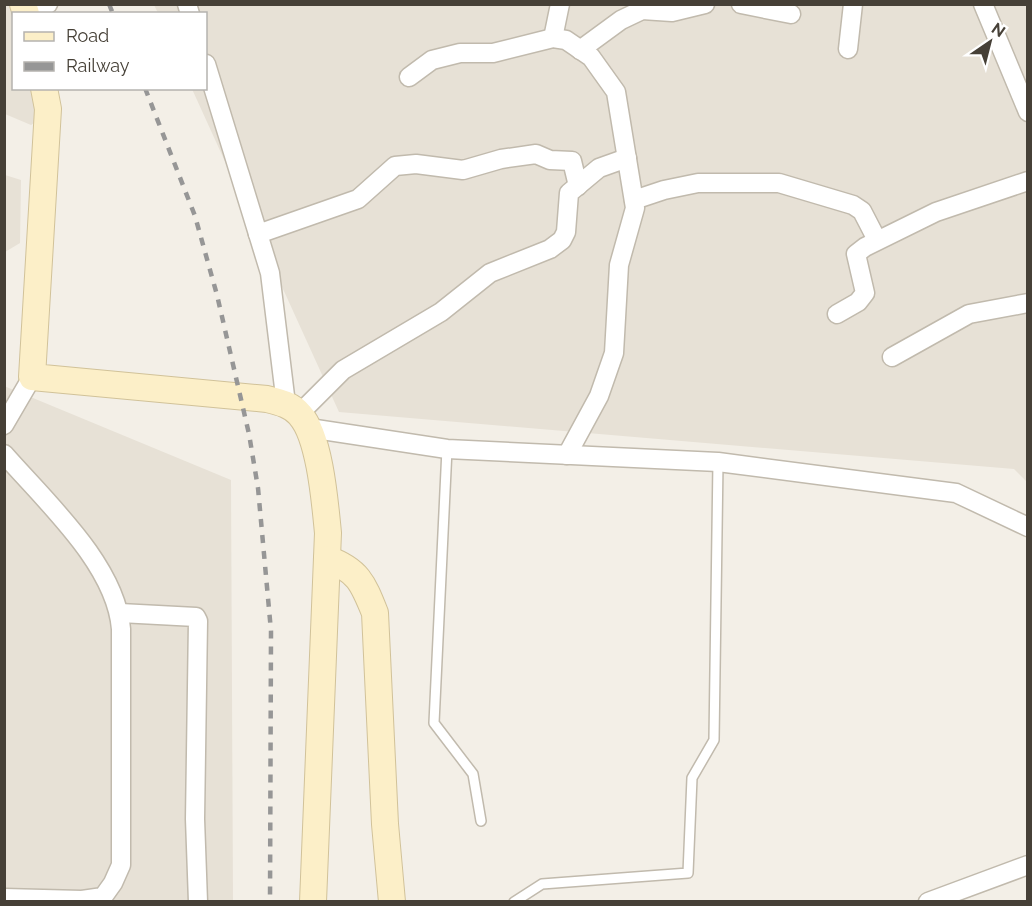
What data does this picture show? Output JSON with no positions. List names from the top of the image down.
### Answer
{
  "legend": ["Road", "Railway"],
  "north": "top right"
}
